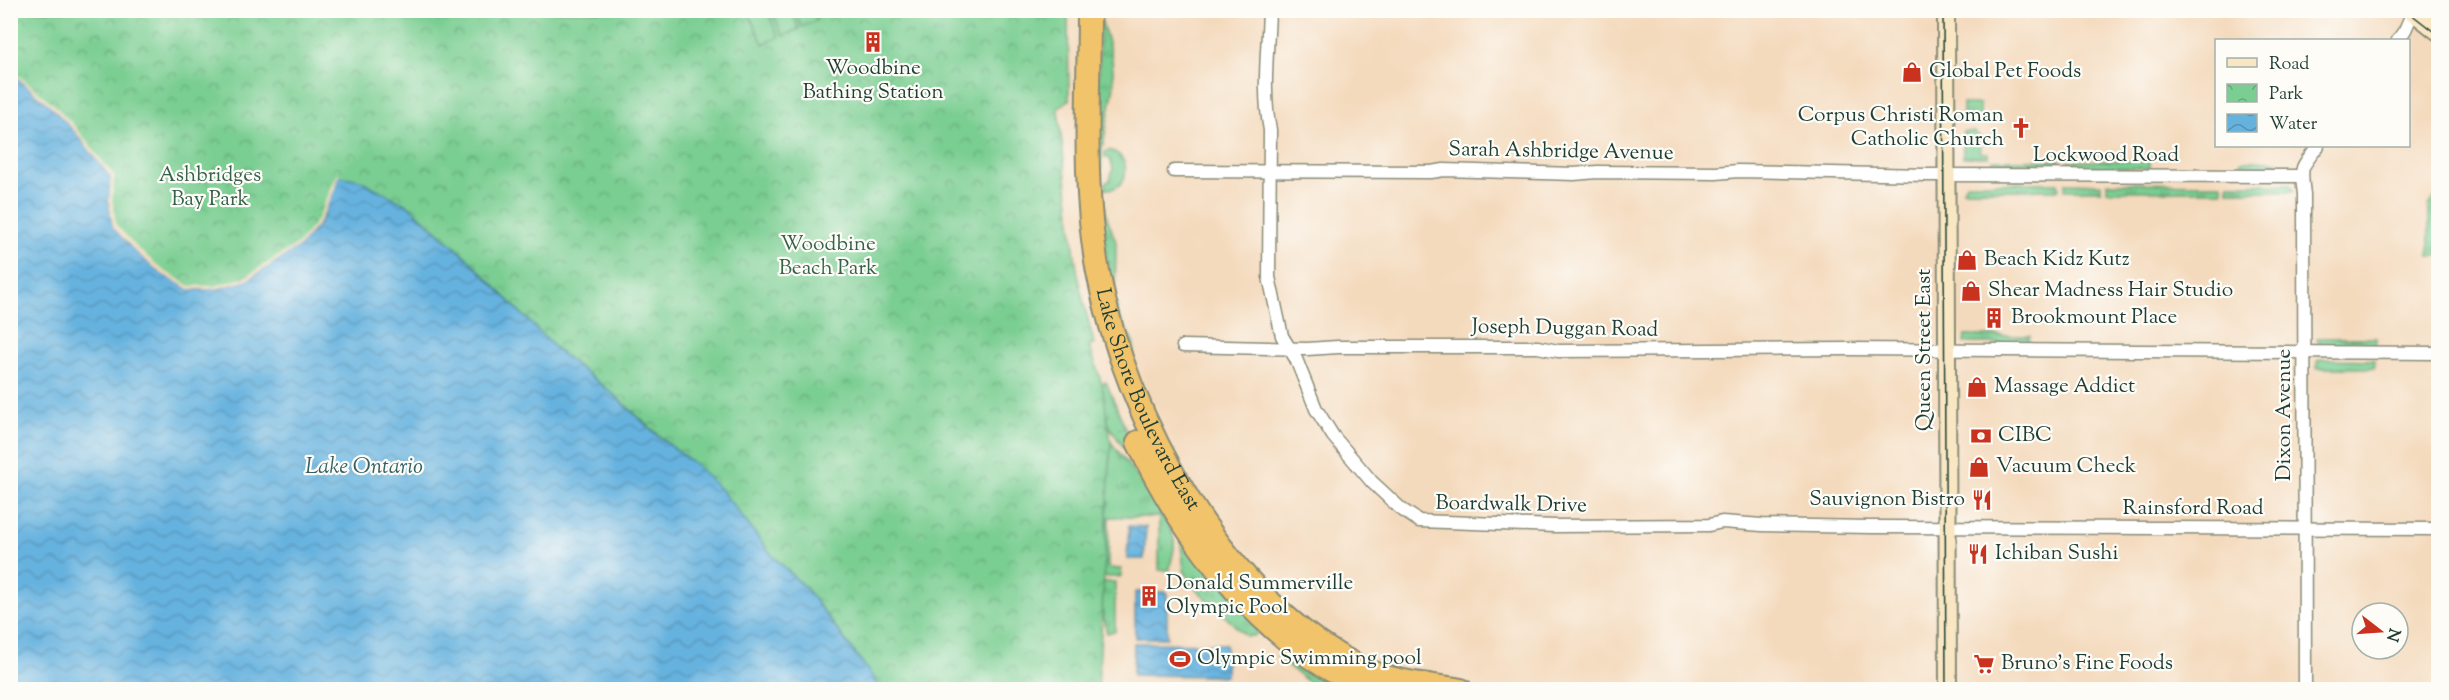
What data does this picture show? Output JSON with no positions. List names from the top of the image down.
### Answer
{
  "streets": {
    "highway": ["Lake Shore Boulevard East"],
    "main road": ["Queen Street East"],
    "street": [
      "Sarah Ashbridge Avenue",
      "Lockwood Road",
      "Joseph Duggan Road",
      "Dixon Avenue",
      "Boardwalk Drive",
      "Rainsford Road"
    ]
  },
  "crossings": [
    ["Sarah Ashbridge Avenue", "Lockwood Road"],
    ["Sarah Ashbridge Avenue", "Queen Street East"],
    ["Sarah Ashbridge Avenue", "Boardwalk Drive"],
    ["Lockwood Road", "Queen Street East"],
    ["Lockwood Road", "Dixon Avenue"],
    ["Joseph Duggan Road", "Queen Street East"],
    ["Joseph Duggan Road", "Dixon Avenue"],
    ["Joseph Duggan Road", "Boardwalk Drive"],
    ["Queen Street East", "Boardwalk Drive"],
    ["Queen Street East", "Rainsford Road"],
    ["Dixon Avenue", "Rainsford Road"],
    ["Boardwalk Drive", "Rainsford Road"]
  ],
  "water": ["Lake Ontario"],
  "parks": ["Ashbridges Bay Park", "Woodbine Beach Park"],
  "places": {
    "building": ["Woodbine Bathing Station", "Brookmount Place", "Donald Summerville Olympic Pool"],
    "shop": [
      "Global Pet Foods",
      "Beach Kidz Kutz",
      "Shear Madness Hair Studio",
      "Massage Addict",
      "Vacuum Check"
    ],
    "church": ["Corpus Christi Roman Catholic Church"],
    "bank": ["CIBC"],
    "restaurant": ["Sauvignon Bistro", "Ichiban Sushi"],
    "sports": ["Olympic Swimming pool"],
    "supermarket": ["Bruno’s Fine Foods"]
  },
  "legend": ["Road", "Park", "Water"],
  "north": "right"
}
